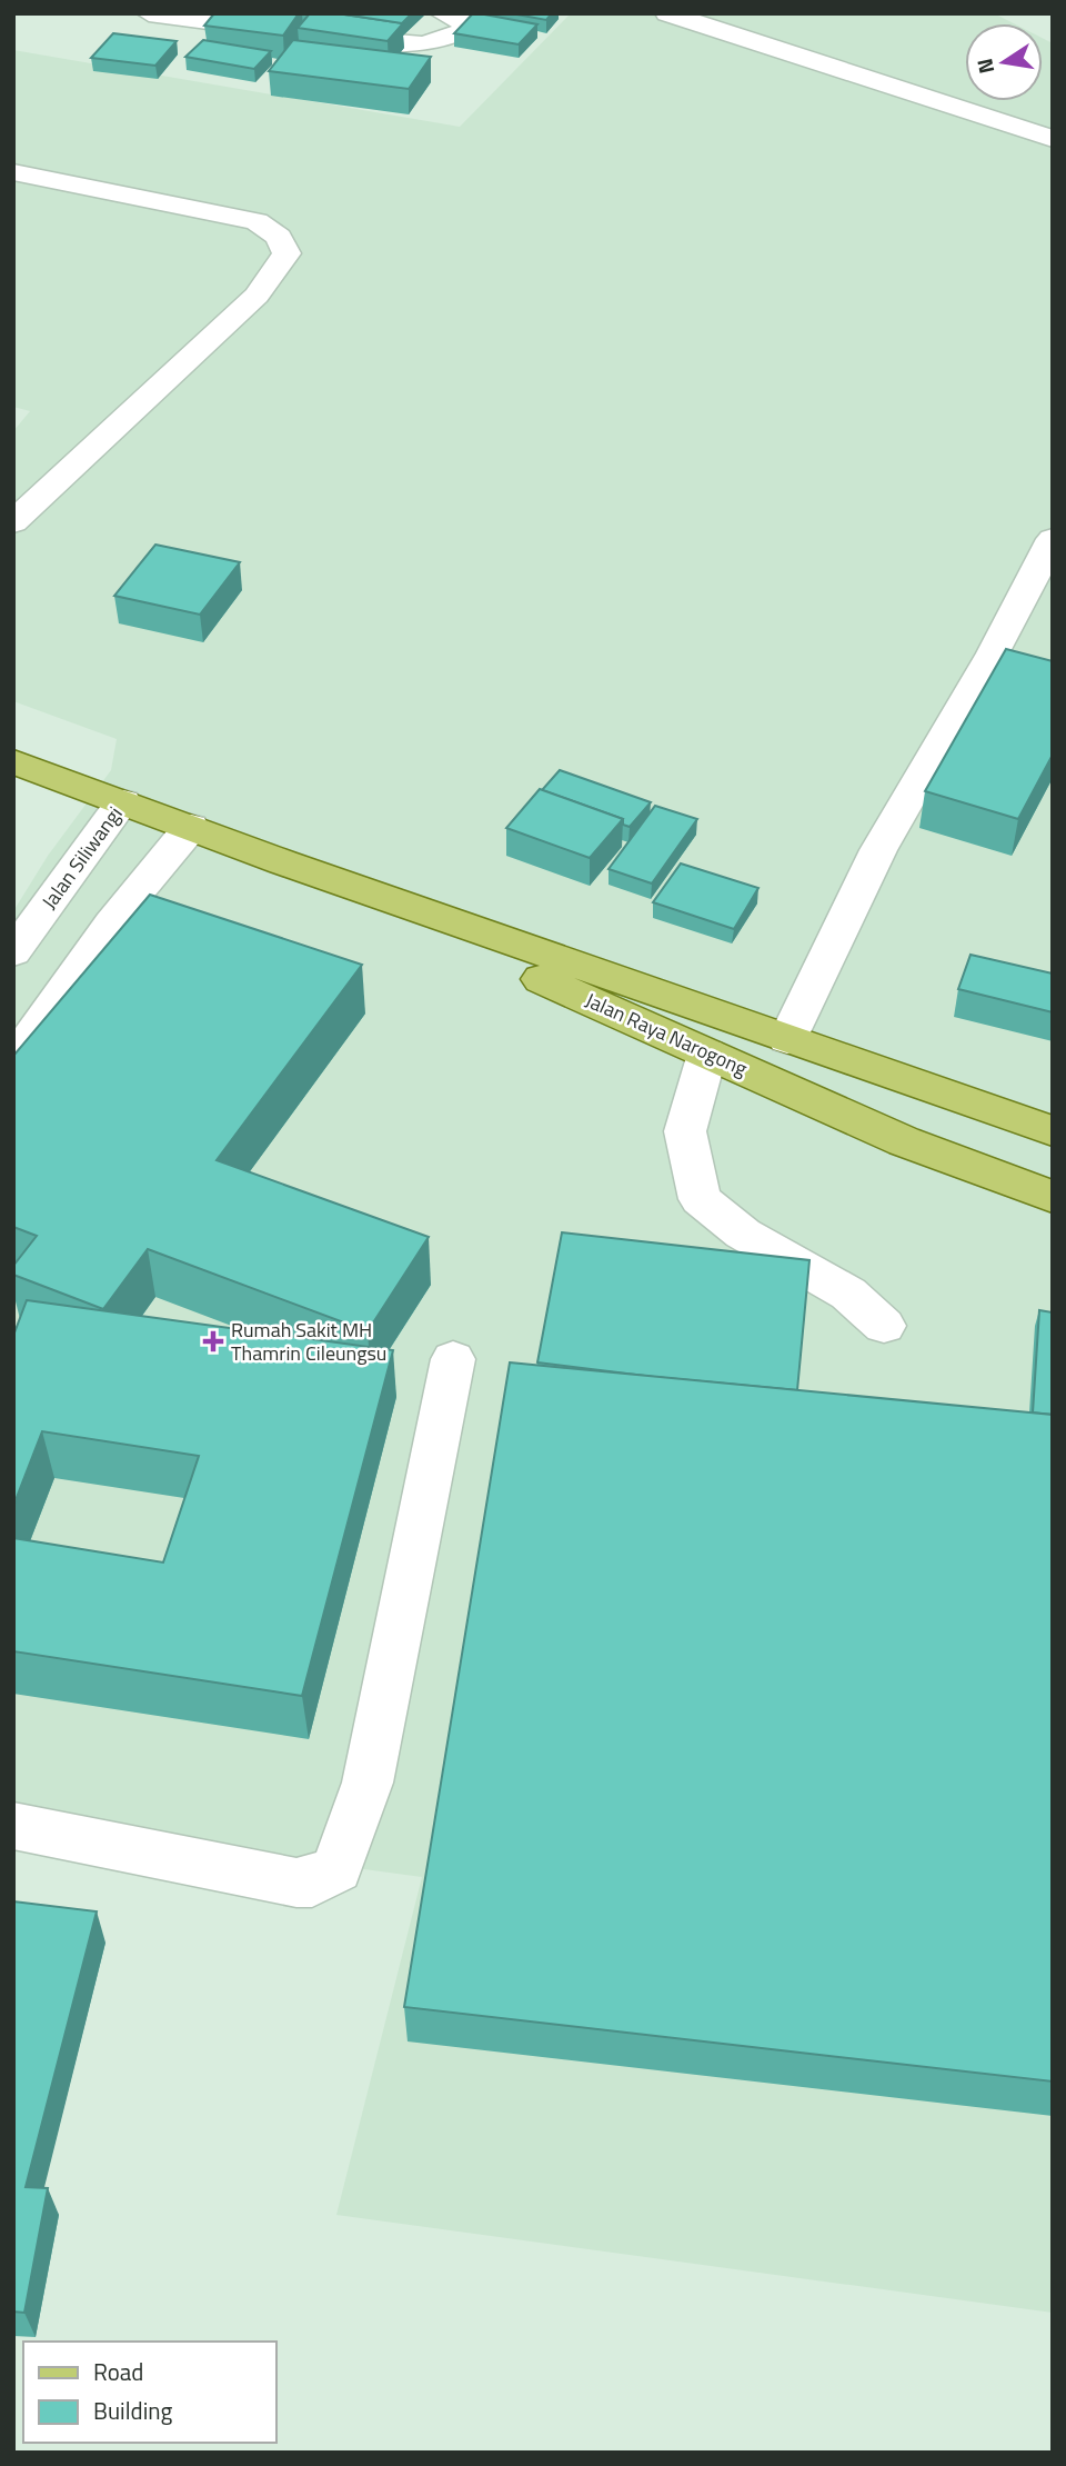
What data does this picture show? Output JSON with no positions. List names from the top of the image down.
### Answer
{
  "streets": {
    "main road": ["Jalan Raya Narogong"],
    "street": ["Jalan Siliwangi"]
  },
  "crossings": [
    ["Jalan Siliwangi", "Jalan Raya Narogong"]
  ],
  "places": {
    "health": ["Rumah Sakit MH Thamrin Cileungsu"]
  },
  "legend": ["Road", "Building"],
  "north": "left"
}
